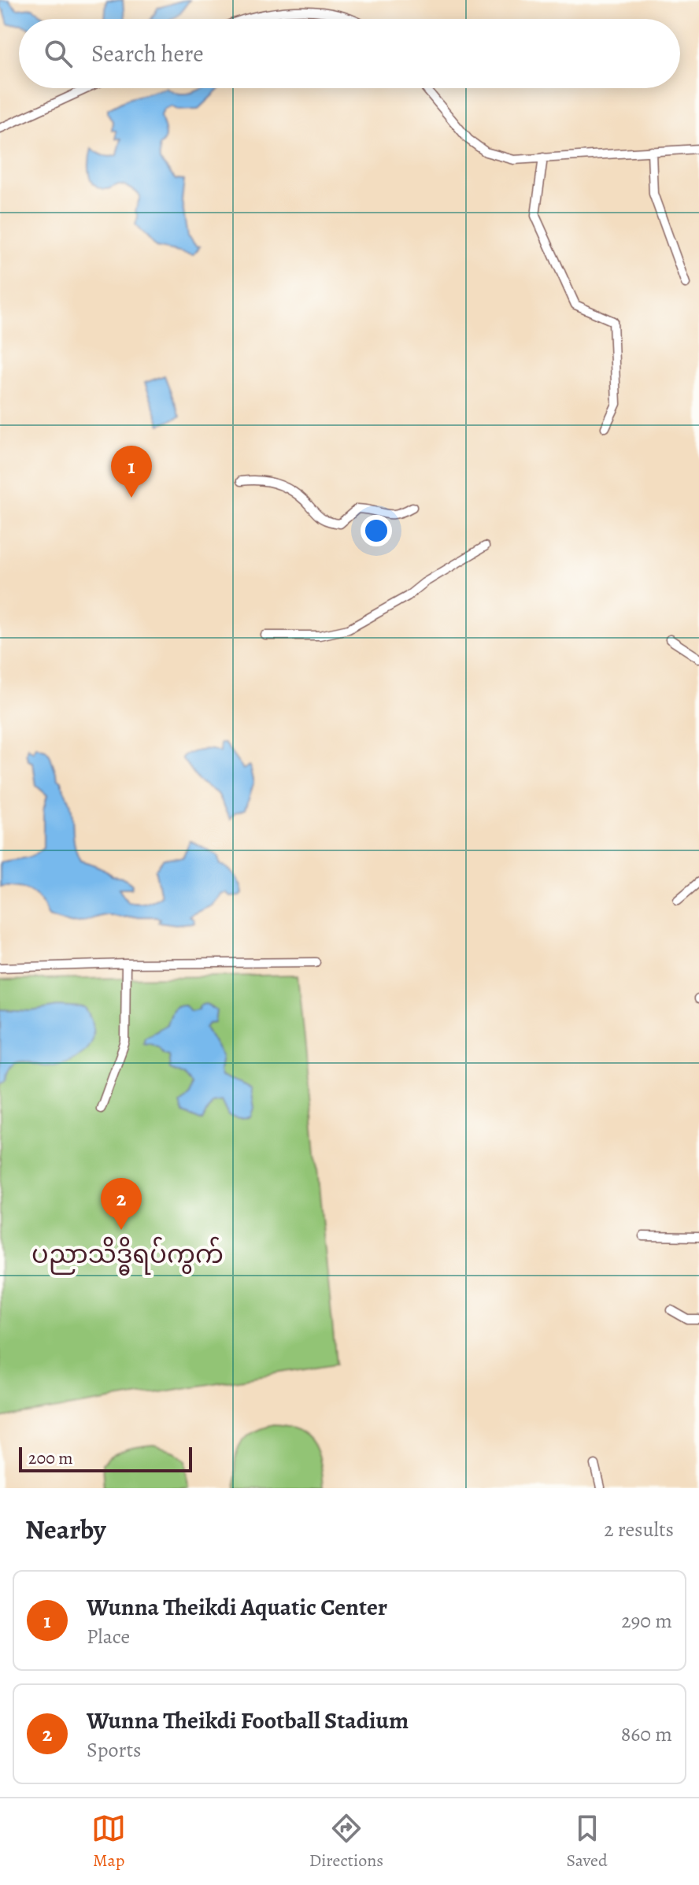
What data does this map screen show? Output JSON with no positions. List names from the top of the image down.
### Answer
{
  "districts": ["ပညာသိဒ္ဓိရပ်ကွက်"],
  "scale_bar": "200 m",
  "page": {
    "search": "Search here",
    "pins": ["1", "2"],
    "scale": "200 m",
    "heading": ["Nearby", "2 results"],
    "list": [
      {
        "mark": "1",
        "name": "Wunna Theikdi Aquatic Center",
        "note": "Place",
        "value": "290 m"
      },
      {
        "mark": "2",
        "name": "Wunna Theikdi Football Stadium",
        "note": "Sports",
        "value": "860 m"
      }
    ],
    "nav": ["Map", "Directions", "Saved"]
  }
}
